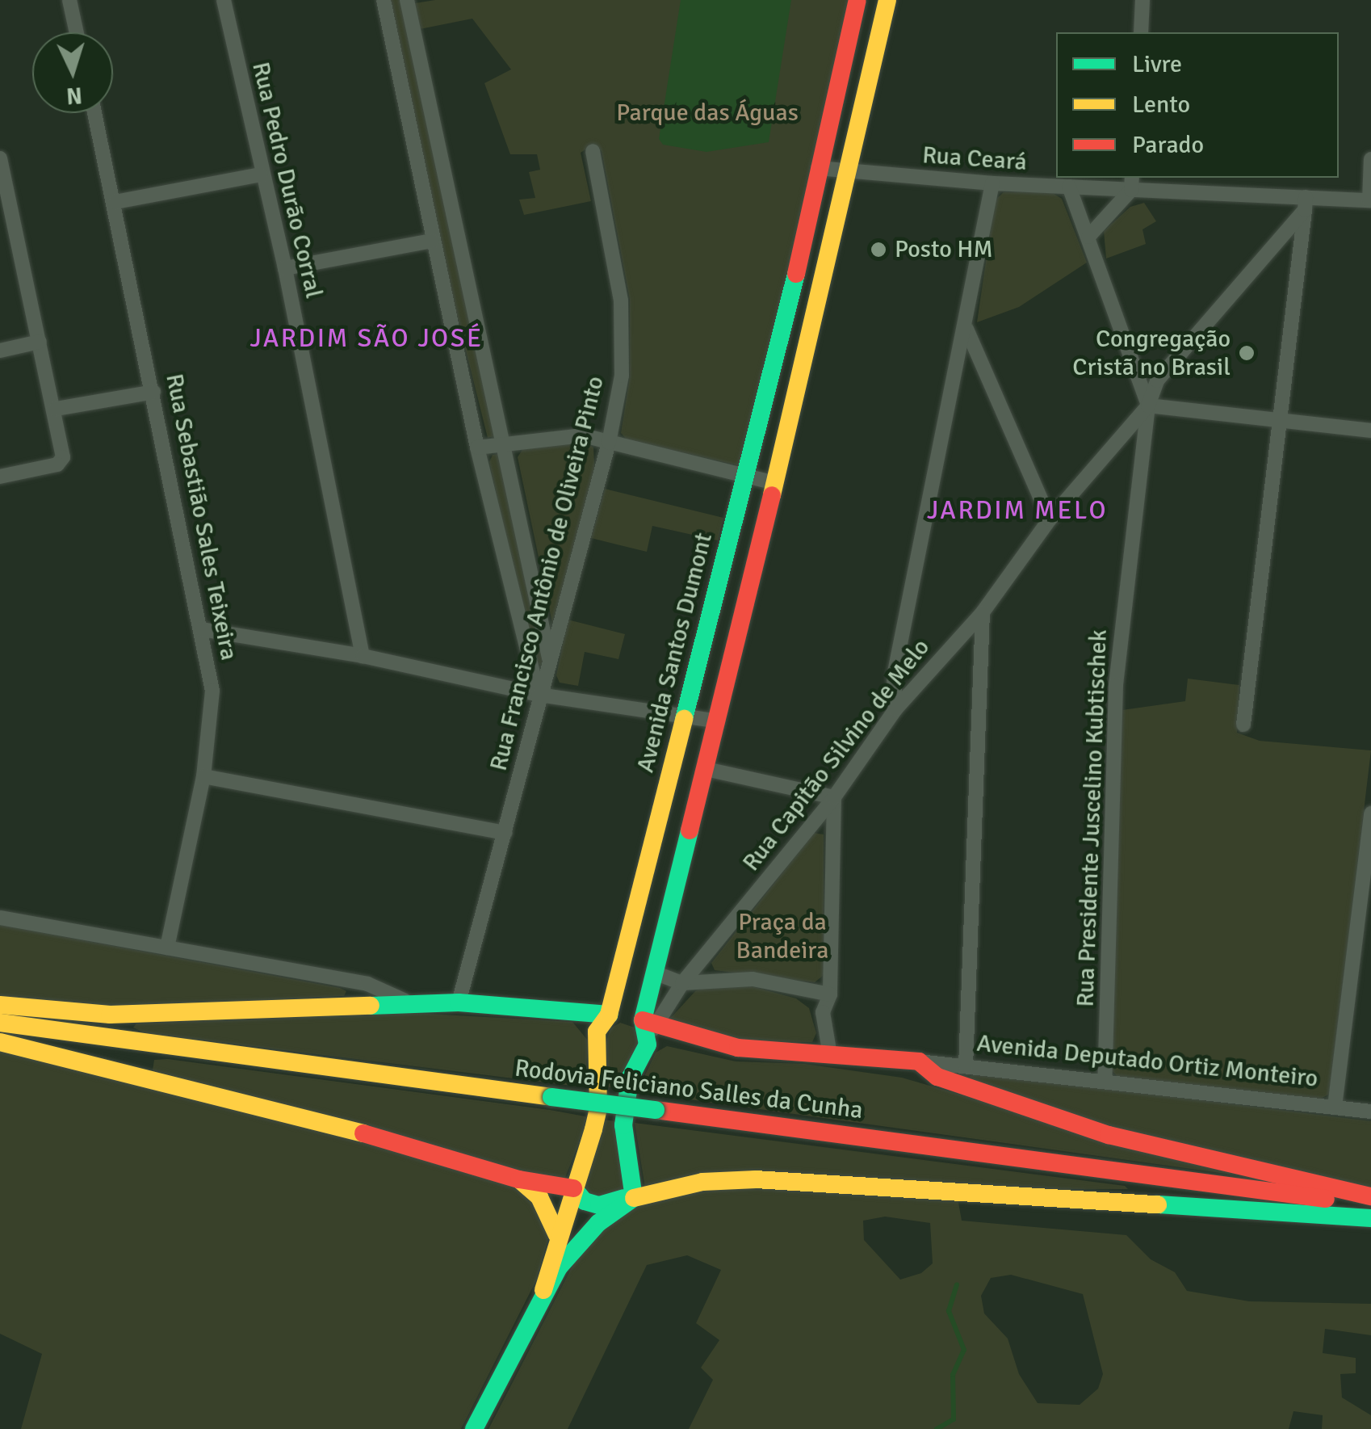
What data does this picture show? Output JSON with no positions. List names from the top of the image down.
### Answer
{
  "streets": {
    "main road": ["Avenida Santos Dumont", "Rodovia Feliciano Salles da Cunha"],
    "street": [
      "Rua Ceará",
      "Rua Pedro Durão Corral",
      "Rua Sebastião Sales Teixeira",
      "Rua Francisco Antônio de Oliveira Pinto",
      "Rua Capitão Silvino de Melo",
      "Rua Presidente Juscelino Kubtischek",
      "Avenida Deputado Ortiz Monteiro"
    ]
  },
  "crossings": [
    ["Rua Ceará", "Avenida Santos Dumont"],
    ["Rua Ceará", "Rua Capitão Silvino de Melo"],
    ["Rua Ceará", "Rua Presidente Juscelino Kubtischek"],
    ["Rua Capitão Silvino de Melo", "Rua Presidente Juscelino Kubtischek"],
    ["Rua Presidente Juscelino Kubtischek", "Avenida Deputado Ortiz Monteiro"]
  ],
  "districts": ["JARDIM SÃO JOSÉ", "JARDIM MELO"],
  "parks": ["Parque das Águas", "Praça da Bandeira"],
  "places": ["Posto HM", "Congregação Cristã no Brasil"],
  "legend": ["Livre", "Lento", "Parado"],
  "north": "bottom"
}
